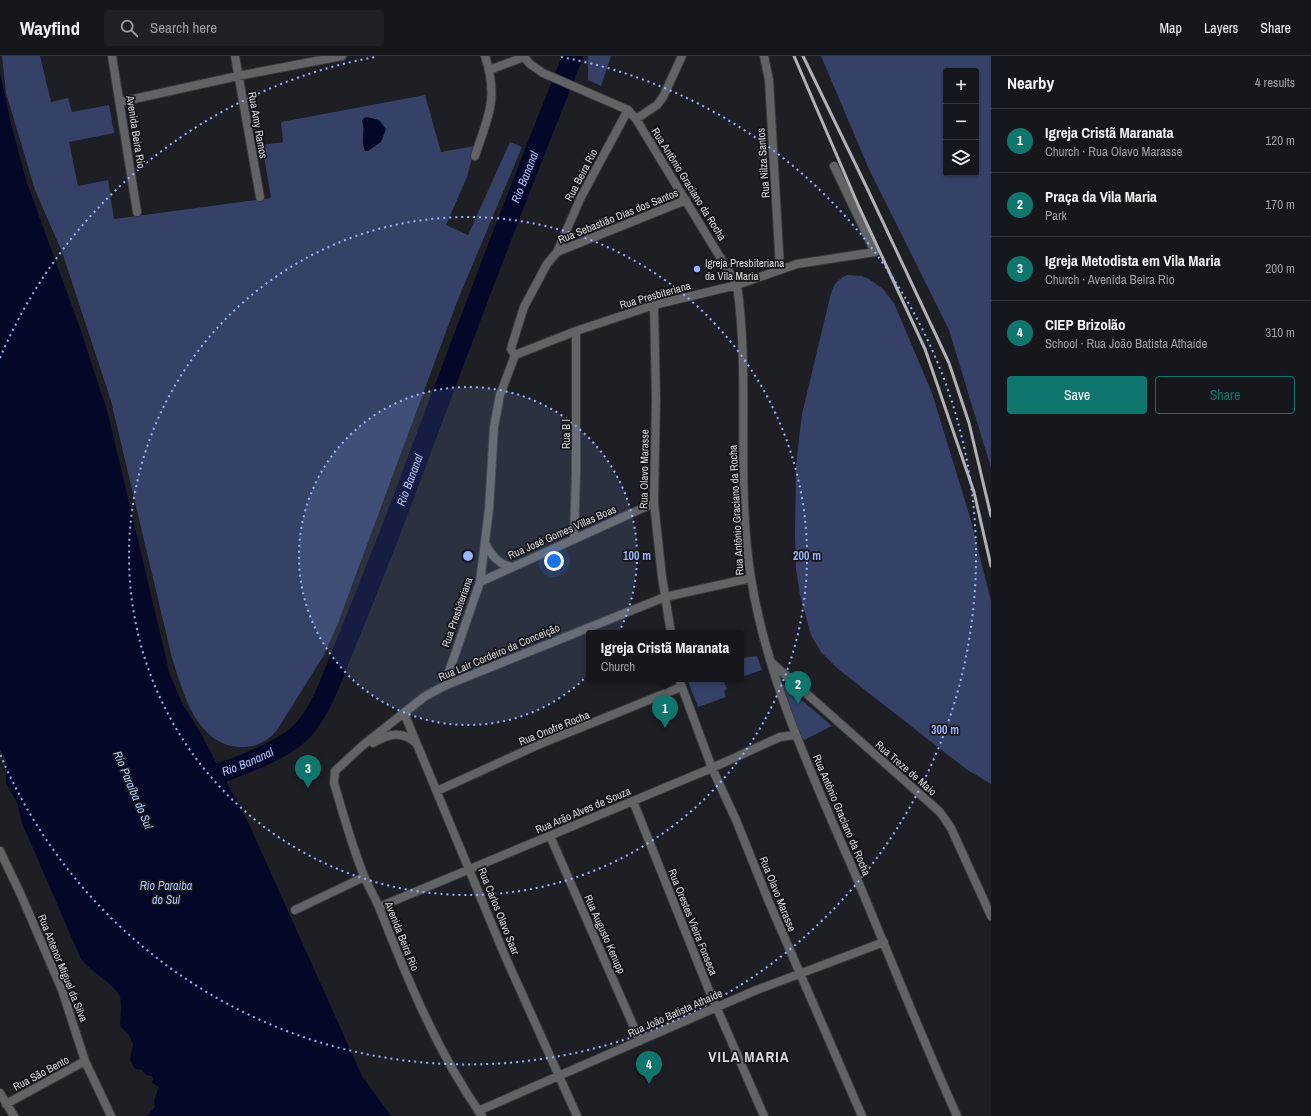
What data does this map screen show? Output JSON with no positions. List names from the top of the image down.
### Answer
{
  "streets": {
    "street": [
      "Rua Amy Ramos",
      "Avenida Beira Rio",
      "Rua Nilza Santos",
      "Rua Beira Rio",
      "Rua Antônio Graciano da Rocha",
      "Rua Sebastião Dias dos Santos",
      "Rua Presbiteriana",
      "Rua B I",
      "Rua Olavo Marasse",
      "Rua José Gomes Villas Boas",
      "Rua Lair Cordeiro da Conceição",
      "Rua Onofre Rocha",
      "Rua Treze de Maio",
      "Rua Arão Alves de Souza",
      "Rua Carlos Olavo Saar",
      "Rua Orestes Vieira Fonseca",
      "Rua Augusto Kenupp",
      "Rua Antenor Miguel da Silva",
      "Rua João Batista Athaíde",
      "Rua São Bento"
    ]
  },
  "crossings": [
    ["Avenida Beira Rio", "Rua Lair Cordeiro da Conceição"],
    ["Avenida Beira Rio", "Rua Arão Alves de Souza"],
    ["Avenida Beira Rio", "Rua João Batista Athaíde"],
    ["Rua Nilza Santos", "Rua Presbiteriana"],
    ["Rua Beira Rio", "Rua Antônio Graciano da Rocha"],
    ["Rua Beira Rio", "Rua Sebastião Dias dos Santos"],
    ["Rua Beira Rio", "Rua Presbiteriana"],
    ["Rua Antônio Graciano da Rocha", "Rua Sebastião Dias dos Santos"],
    ["Rua Antônio Graciano da Rocha", "Rua Presbiteriana"],
    ["Rua Antônio Graciano da Rocha", "Rua Lair Cordeiro da Conceição"],
    ["Rua Antônio Graciano da Rocha", "Rua Treze de Maio"],
    ["Rua Antônio Graciano da Rocha", "Rua Arão Alves de Souza"],
    ["Rua Antônio Graciano da Rocha", "Rua João Batista Athaíde"],
    ["Rua Sebastião Dias dos Santos", "Rua Presbiteriana"],
    ["Rua Presbiteriana", "Rua B I"],
    ["Rua Presbiteriana", "Rua Olavo Marasse"],
    ["Rua Presbiteriana", "Rua José Gomes Villas Boas"],
    ["Rua Presbiteriana", "Rua Lair Cordeiro da Conceição"],
    ["Rua B I", "Rua José Gomes Villas Boas"],
    ["Rua Olavo Marasse", "Rua José Gomes Villas Boas"],
    ["Rua Olavo Marasse", "Rua Lair Cordeiro da Conceição"],
    ["Rua Olavo Marasse", "Rua Onofre Rocha"],
    ["Rua Olavo Marasse", "Rua Arão Alves de Souza"],
    ["Rua Olavo Marasse", "Rua João Batista Athaíde"],
    ["Rua Lair Cordeiro da Conceição", "Rua Carlos Olavo Saar"],
    ["Rua Onofre Rocha", "Rua Carlos Olavo Saar"],
    ["Rua Arão Alves de Souza", "Rua Carlos Olavo Saar"],
    ["Rua Arão Alves de Souza", "Rua Orestes Vieira Fonseca"],
    ["Rua Arão Alves de Souza", "Rua Augusto Kenupp"],
    ["Rua Carlos Olavo Saar", "Rua João Batista Athaíde"],
    ["Rua Orestes Vieira Fonseca", "Rua João Batista Athaíde"],
    ["Rua Augusto Kenupp", "Rua João Batista Athaíde"],
    ["Rua Antenor Miguel da Silva", "Rua São Bento"]
  ],
  "districts": ["VILA MARIA"],
  "water": ["Rio Bananal", "Rio Paraíba do Sul", "Rio Paraiba do Sul"],
  "places": ["Igreja Presbiteriana da Vila Maria"],
  "page": {
    "header": "Wayfind",
    "search": "Search here",
    "nav": ["Map", "Layers", "Share"],
    "heading": ["Nearby", "4 results"],
    "map_buttons": ["+", "−"],
    "list": [
      {
        "mark": "1",
        "name": "Igreja Cristã Maranata",
        "note": "Church · Rua Olavo Marasse",
        "value": "120 m"
      },
      {
        "mark": "2",
        "name": "Praça da Vila Maria",
        "note": "Park",
        "value": "170 m"
      },
      {
        "mark": "3",
        "name": "Igreja Metodista em Vila Maria",
        "note": "Church · Avenida Beira Rio",
        "value": "200 m"
      },
      {
        "mark": "4",
        "name": "CIEP Brizolão",
        "note": "School · Rua João Batista Athaíde",
        "value": "310 m"
      }
    ],
    "buttons": ["Save", "Share"],
    "popup": ["Igreja Cristã Maranata", "Church"],
    "pins": [
      "2",
      "1",
      "3",
      "4"
    ]
  },
  "rings": ["100 m", "200 m", "300 m"]
}
